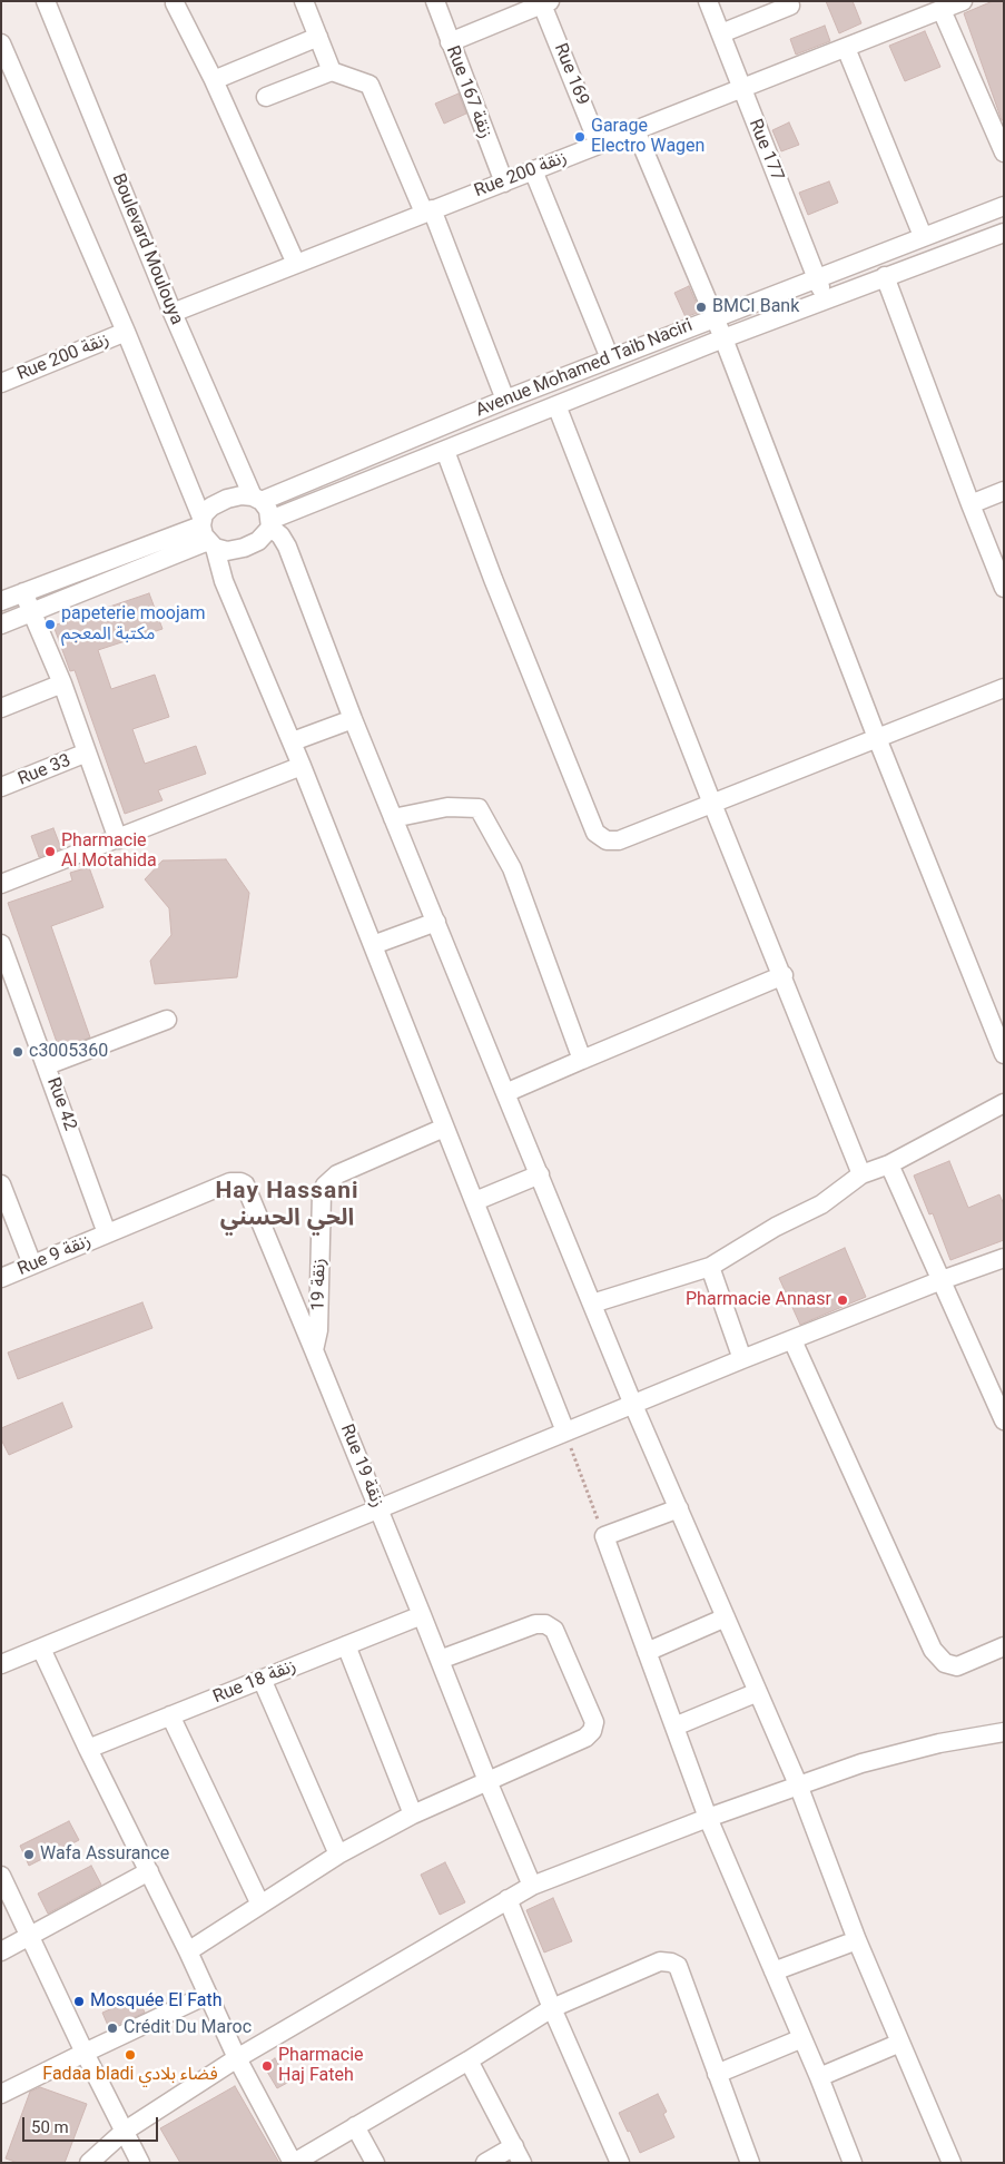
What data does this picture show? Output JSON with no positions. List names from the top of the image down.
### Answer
{
  "streets": {
    "street": [
      "Rue 169",
      "Rue 167 زنقة",
      "Rue 177",
      "Rue 200 زنقة",
      "Boulevard Moulouya",
      "Avenue Mohamed Taib Naciri",
      "Rue 33",
      "Rue 42",
      "Rue 9 زنقة",
      "19 زنقة",
      "Rue 19 زنقة",
      "Rue 18 زنقة"
    ]
  },
  "crossings": [
    ["Rue 169", "Rue 200 زنقة"],
    ["Rue 167 زنقة", "Rue 200 زنقة"],
    ["Rue 177", "Rue 200 زنقة"],
    ["Rue 177", "Avenue Mohamed Taib Naciri"],
    ["Rue 200 زنقة", "Boulevard Moulouya"],
    ["Boulevard Moulouya", "Avenue Mohamed Taib Naciri"],
    ["Rue 42", "Rue 9 زنقة"],
    ["Rue 42", "Rue 19 زنقة"],
    ["Rue 9 زنقة", "Rue 19 زنقة"],
    ["19 زنقة", "Rue 19 زنقة"],
    ["Rue 19 زنقة", "Rue 18 زنقة"]
  ],
  "districts": ["Hay Hassani الحي الحسني"],
  "places": [
    "Garage Electro Wagen",
    "BMCI Bank",
    "papeterie moojam مكتبة المعجم",
    "Pharmacie Al Motahida",
    "c3005360",
    "Pharmacie Annasr",
    "Wafa Assurance",
    "Mosquée El Fath",
    "Crédit Du Maroc",
    "Fadaa bladi فضاء بلادي",
    "Pharmacie Haj Fateh"
  ],
  "scale_bar": "50 m"
}
